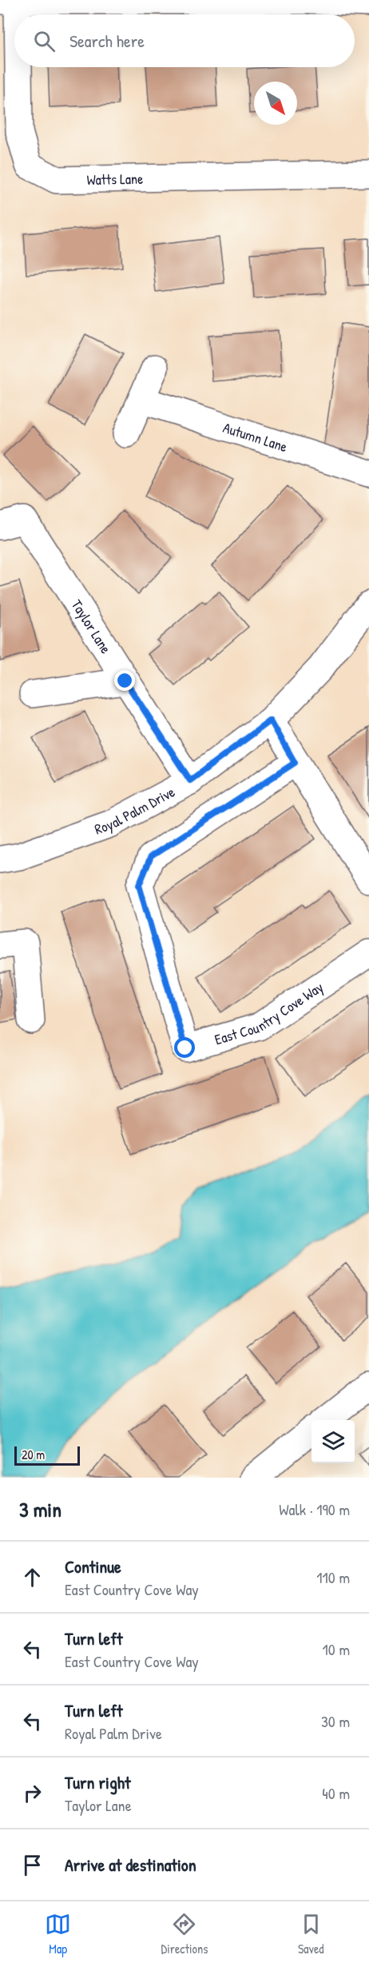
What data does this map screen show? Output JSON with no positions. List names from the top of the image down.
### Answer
{
  "streets": {
    "street": [
      "Watts Lane",
      "Autumn Lane",
      "Taylor Lane",
      "Royal Palm Drive",
      "East Country Cove Way"
    ]
  },
  "crossings": [
    ["Taylor Lane", "Royal Palm Drive"]
  ],
  "scale_bar": "20 m",
  "north": "bottom right",
  "page": {
    "search": "Search here",
    "scale": "20 m",
    "heading": ["3 min", "Walk · 190 m"],
    "list": [
      ["Continue", "East Country Cove Way", "110 m"],
      ["Turn left", "East Country Cove Way", "10 m"],
      ["Turn left", "Royal Palm Drive", "30 m"],
      ["Turn right", "Taylor Lane", "40 m"],
      "Arrive at destination"
    ],
    "nav": ["Map", "Directions", "Saved"]
  }
}
